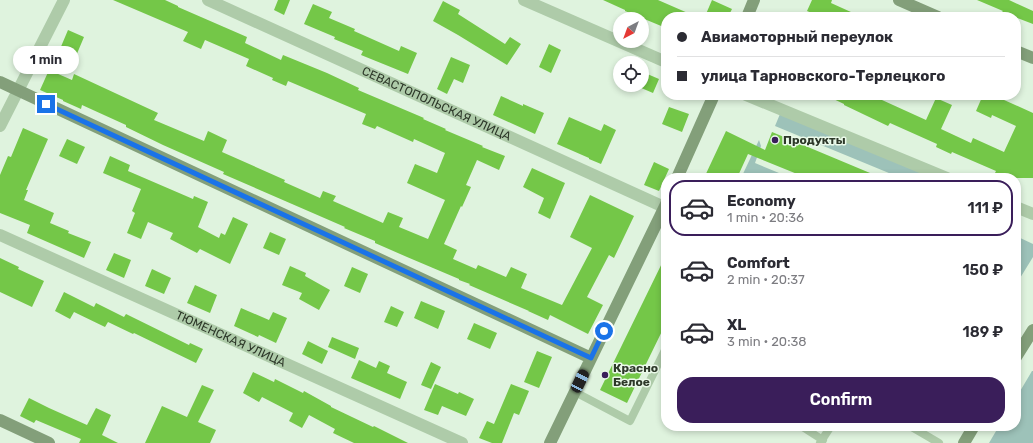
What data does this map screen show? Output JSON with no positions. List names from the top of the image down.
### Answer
{
  "streets": {
    "street": ["СЕВАСТОПОЛЬСКАЯ УЛИЦА", "ТЮМЕНСКАЯ УЛИЦА"]
  },
  "places": ["Продукты", "Красно Белое"],
  "north": "bottom left",
  "page": {
    "banner": ["Авиамоторный переулок", "улица Тарновского-Терлецкого"],
    "bubble": "1 min",
    "list": [
      {
        "name": "Economy",
        "note": "1 min · 20:36",
        "value": "111 ₽"
      },
      {
        "name": "Comfort",
        "note": "2 min · 20:37",
        "value": "150 ₽"
      },
      {
        "name": "XL",
        "note": "3 min · 20:38",
        "value": "189 ₽"
      }
    ],
    "buttons": "Confirm"
  }
}
